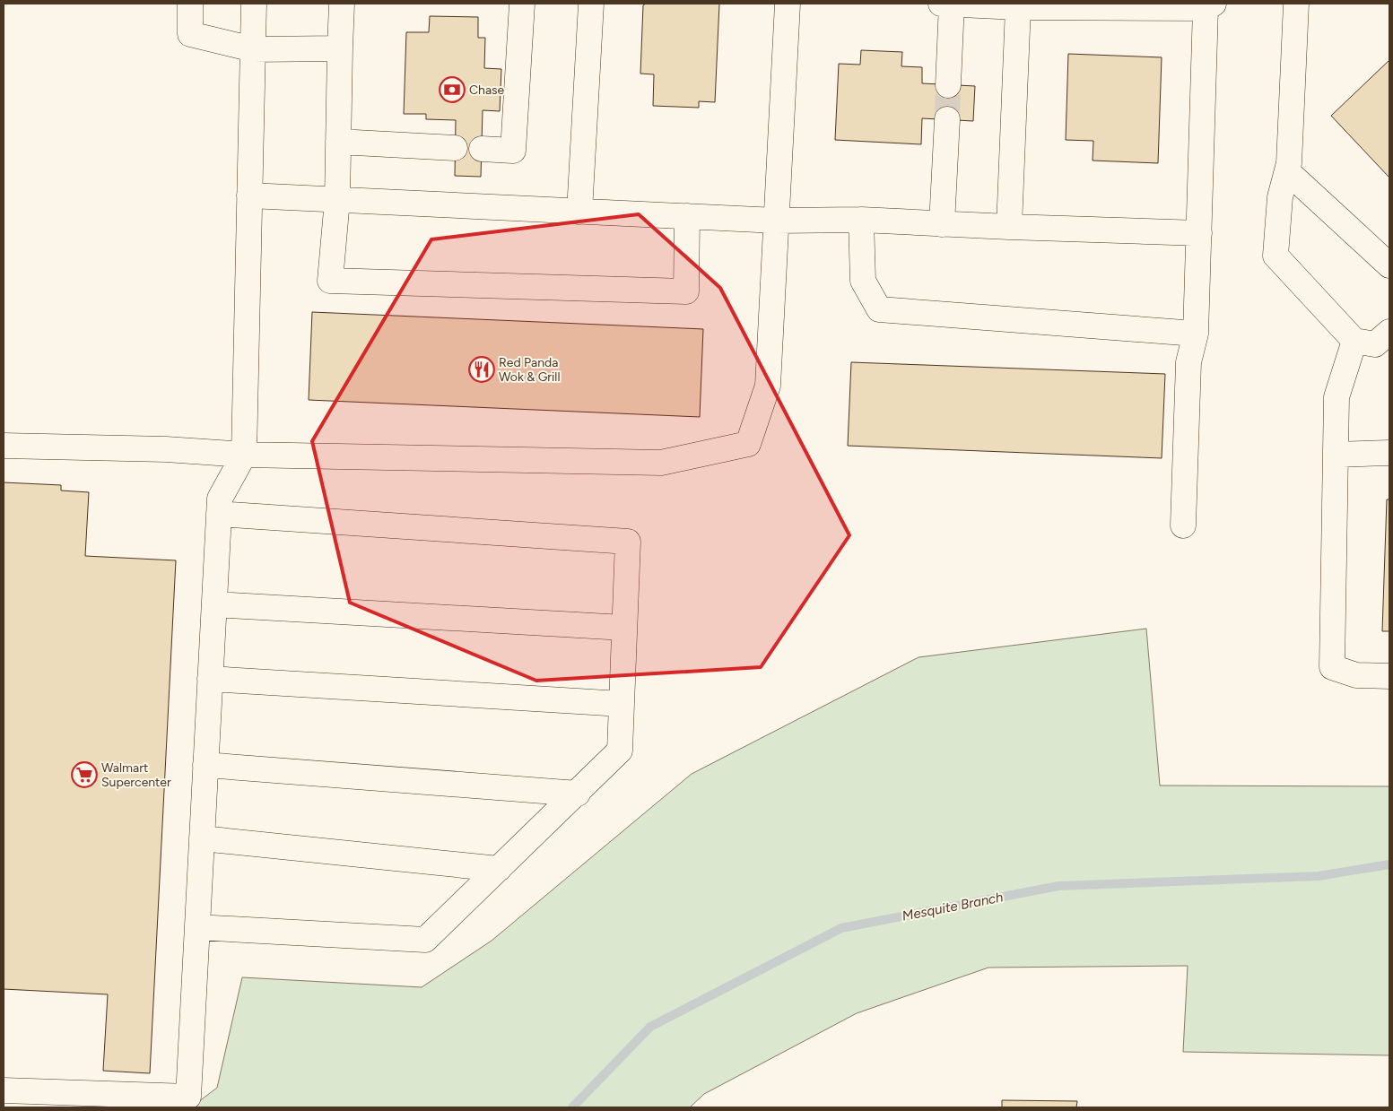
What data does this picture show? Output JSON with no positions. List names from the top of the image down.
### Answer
{
  "water": ["Mesquite Branch"],
  "places": {
    "bank": ["Chase"],
    "restaurant": ["Red Panda Wok & Grill"],
    "supermarket": ["Walmart Supercenter"]
  }
}
